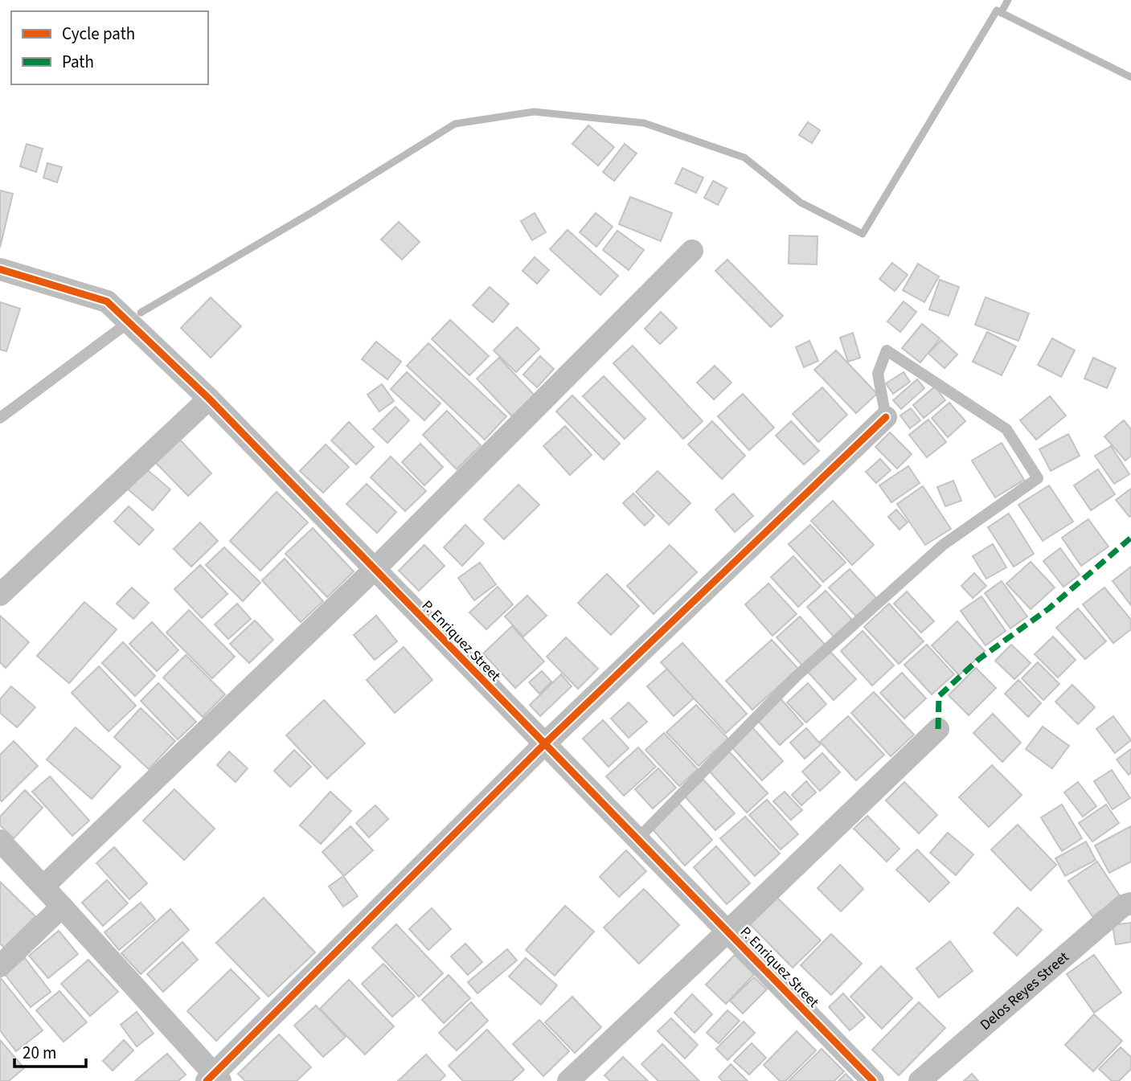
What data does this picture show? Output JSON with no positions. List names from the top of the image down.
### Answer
{
  "streets": {
    "street": ["P. Enriquez Street", "Delos Reyes Street"]
  },
  "legend": ["Cycle path", "Path"],
  "scale_bar": "20 m"
}
